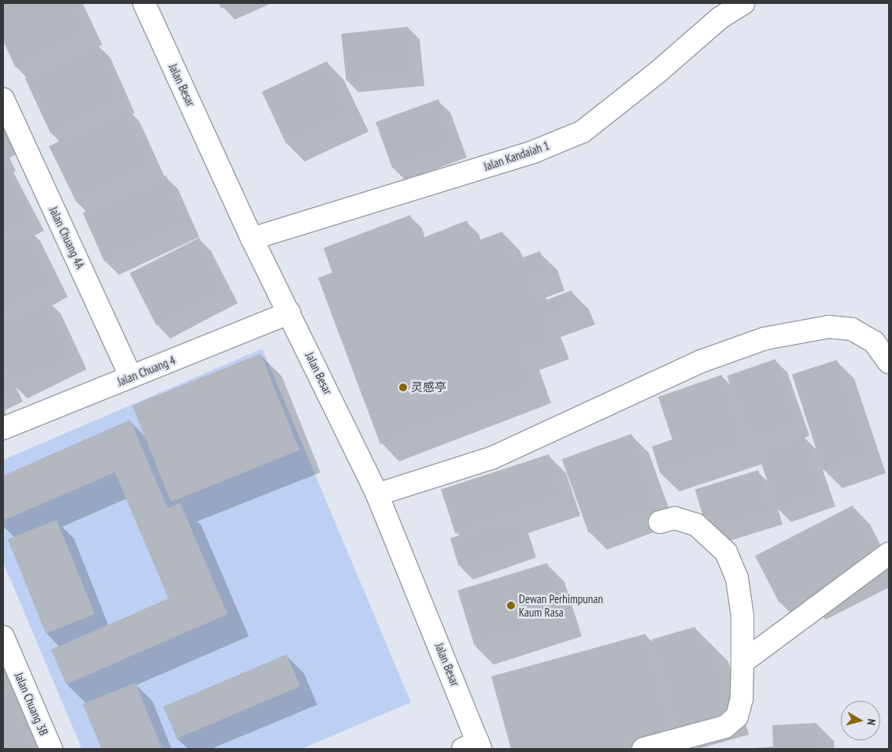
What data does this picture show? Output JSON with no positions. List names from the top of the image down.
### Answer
{
  "streets": {
    "street": [
      "Jalan Besar",
      "Jalan Kandaiah 1",
      "Jalan Chuang 4A",
      "Jalan Chuang 4",
      "Jalan Chuang 3B"
    ]
  },
  "crossings": [
    ["Jalan Besar", "Jalan Kandaiah 1"],
    ["Jalan Besar", "Jalan Chuang 4"],
    ["Jalan Chuang 4A", "Jalan Chuang 4"]
  ],
  "places": ["灵感亭", "Dewan Perhimpunan Kaum Rasa"],
  "north": "right"
}
